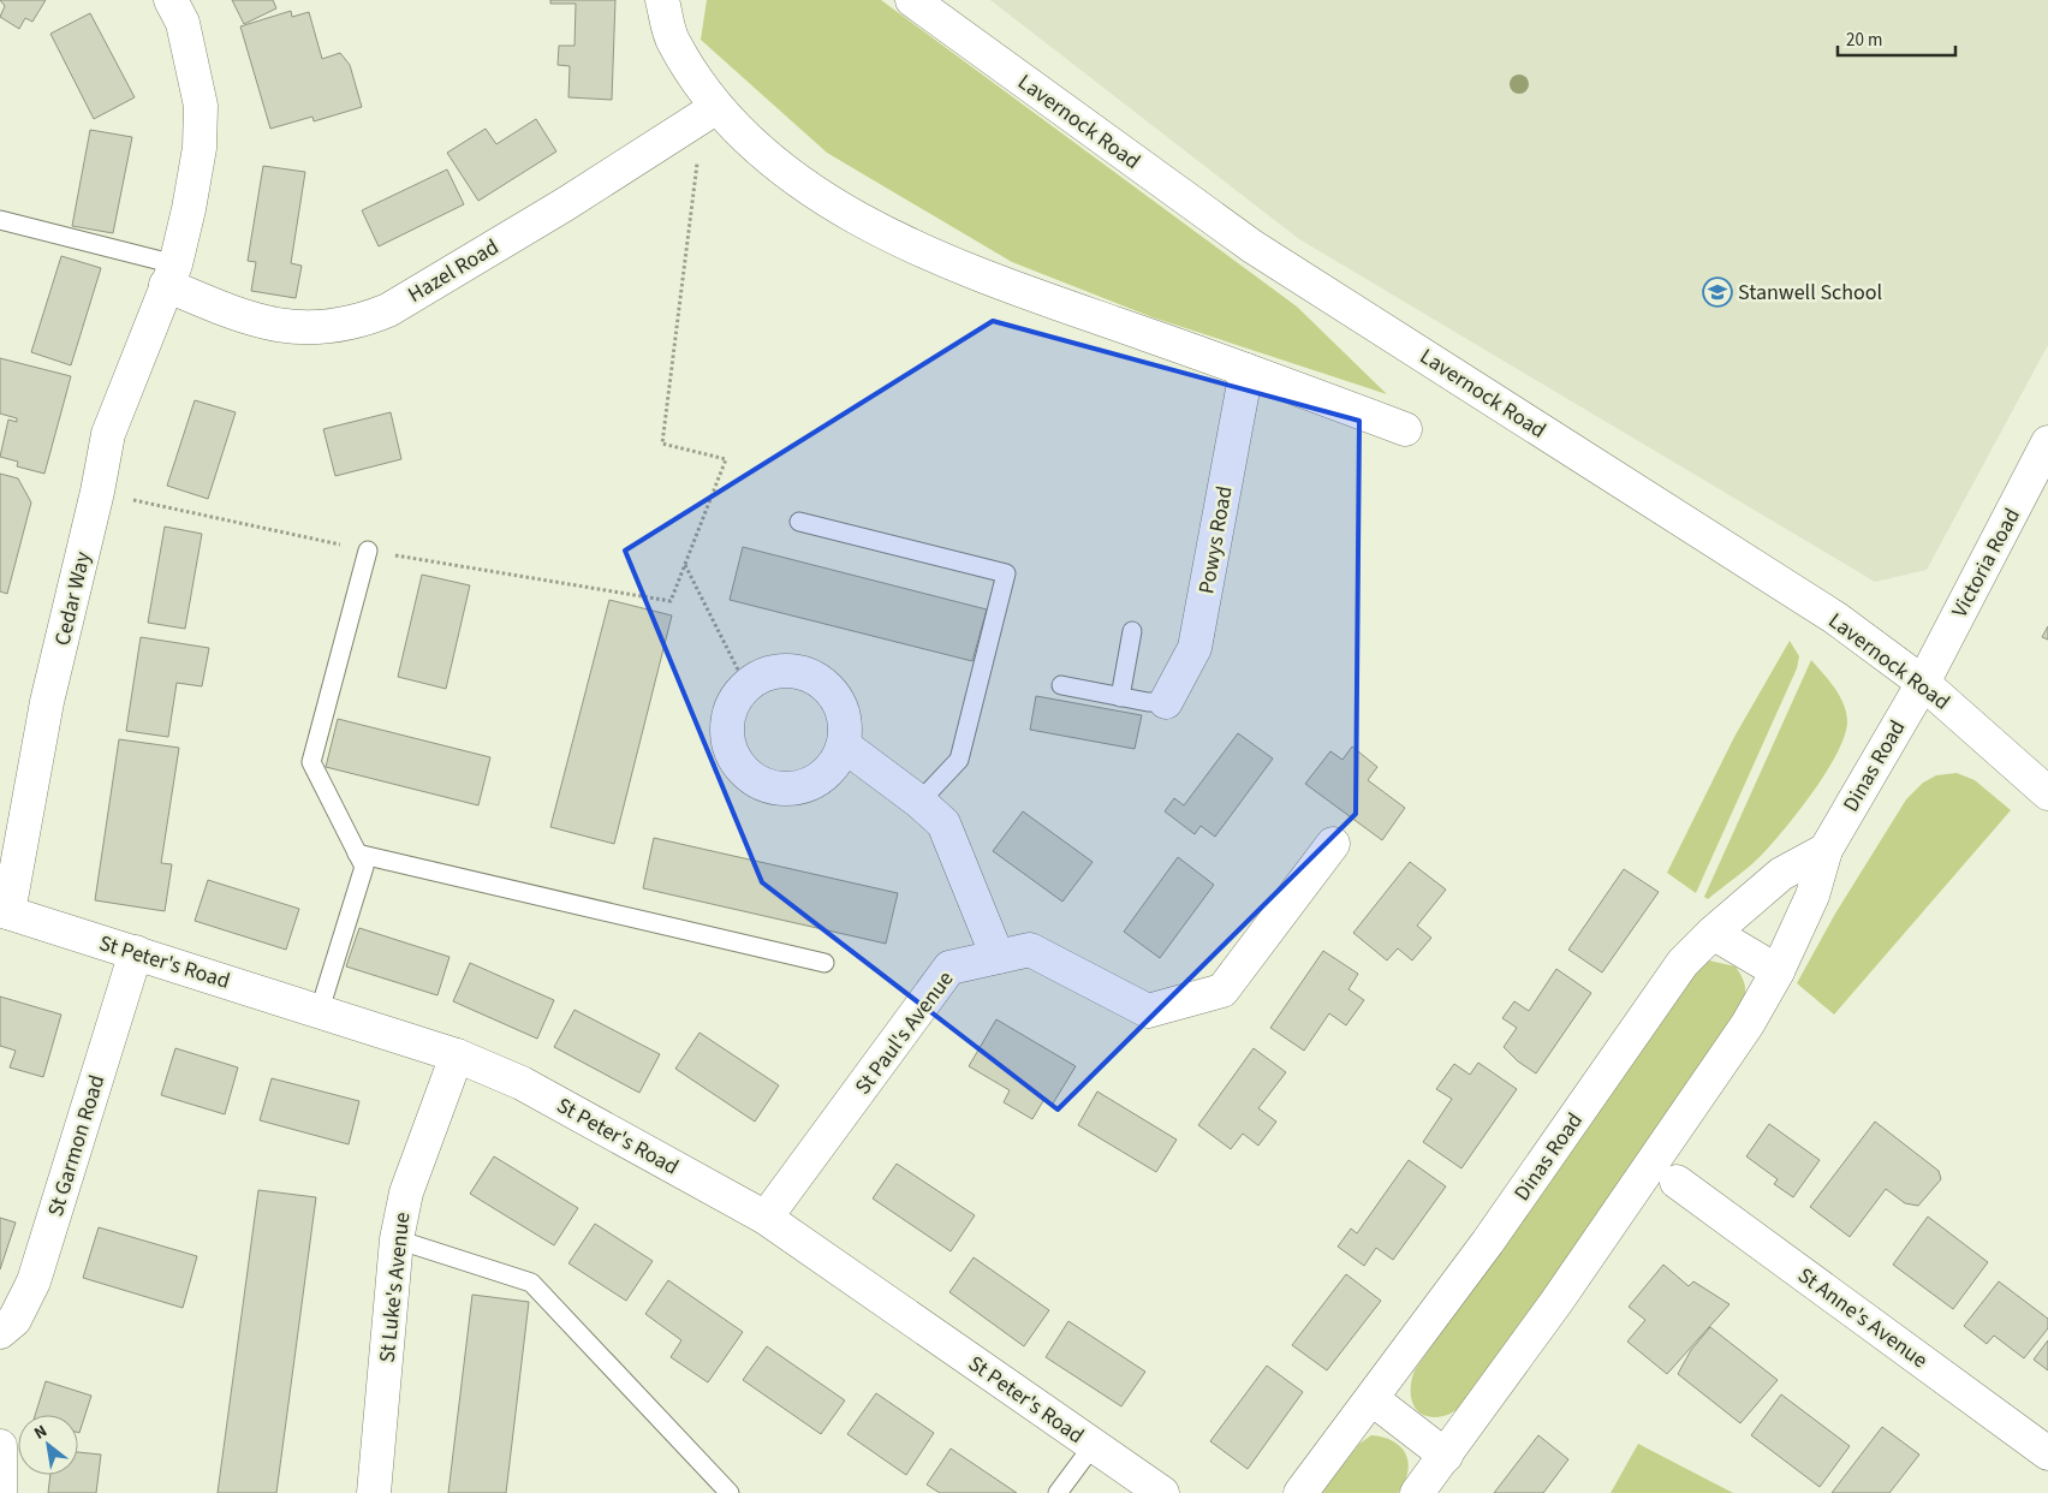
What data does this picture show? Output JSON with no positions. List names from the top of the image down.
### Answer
{
  "streets": {
    "street": [
      "Lavernock Road",
      "Hazel Road",
      "Powys Road",
      "Victoria Road",
      "Cedar Way",
      "Dinas Road",
      "St Peter's Road",
      "St Paul's Avenue",
      "St Garmon Road",
      "St Luke's Avenue",
      "St Anne's Avenue"
    ]
  },
  "crossings": [
    ["Lavernock Road", "Victoria Road"],
    ["Lavernock Road", "Dinas Road"],
    ["Hazel Road", "Cedar Way"],
    ["Victoria Road", "Dinas Road"],
    ["Cedar Way", "St Peter's Road"],
    ["St Peter's Road", "St Paul's Avenue"],
    ["St Peter's Road", "St Garmon Road"],
    ["St Peter's Road", "St Luke's Avenue"]
  ],
  "places": {
    "school or university": ["Stanwell School"]
  },
  "scale_bar": "20 m",
  "north": "top left"
}
